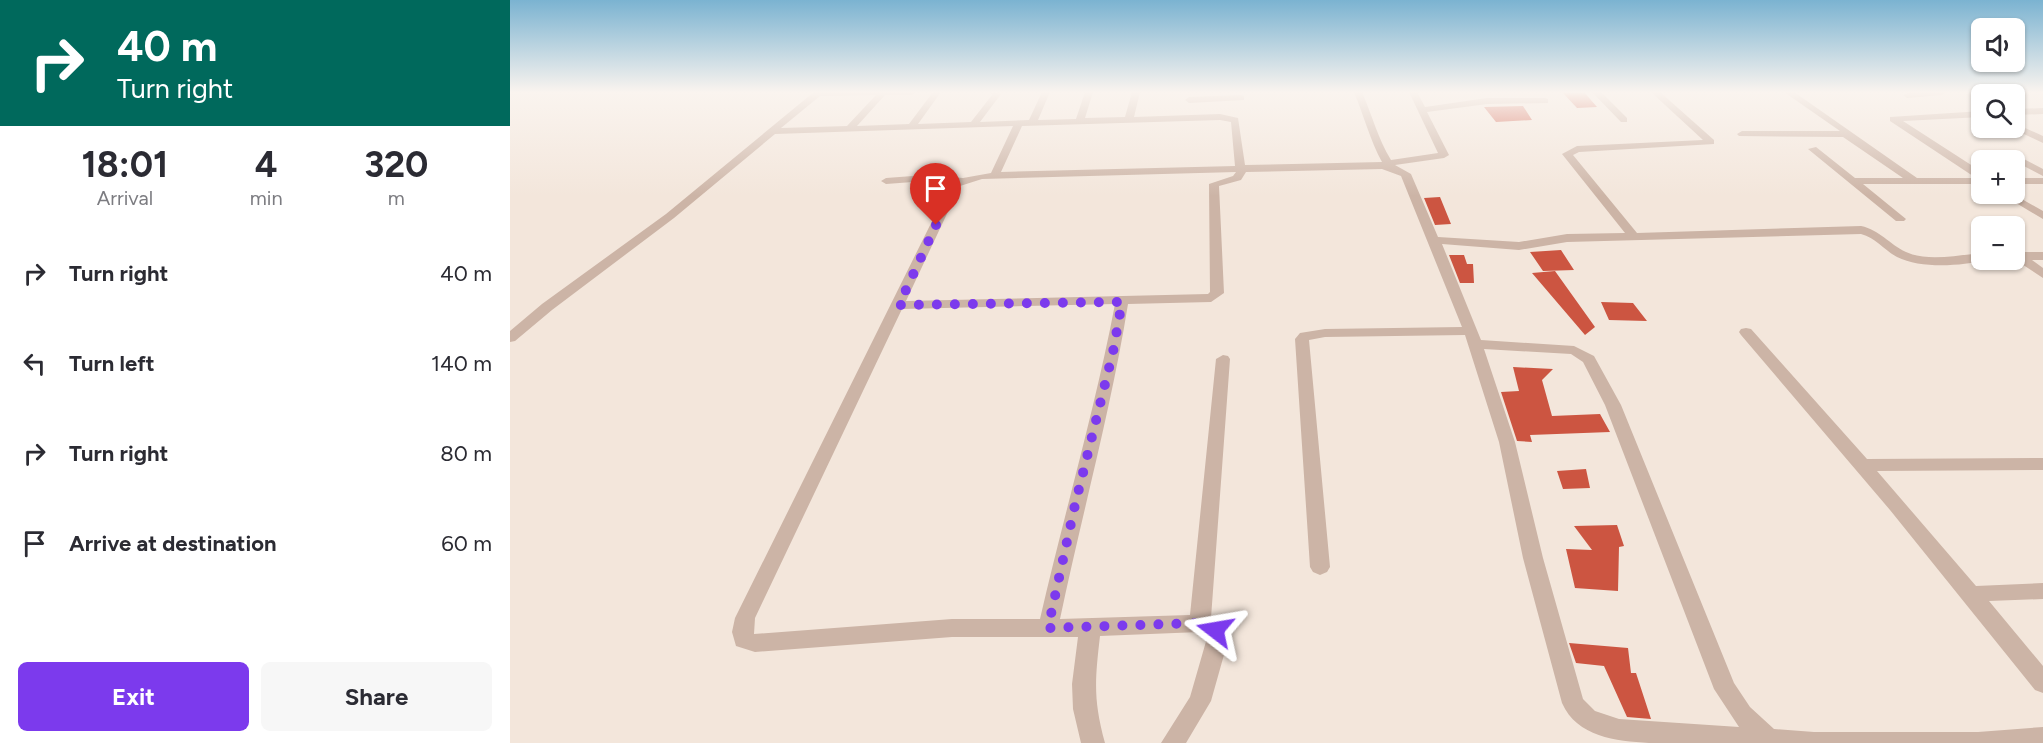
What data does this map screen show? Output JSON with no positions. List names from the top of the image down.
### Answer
{
  "page": {
    "turn": ["40 m", "Turn right"],
    "map_buttons": ["+", "−"],
    "eta": [
      "18:01",
      "Arrival",
      "4",
      "min",
      "320",
      "m"
    ],
    "list": [
      {
        "name": "Turn right",
        "value": "40 m"
      },
      {
        "name": "Turn left",
        "value": "140 m"
      },
      {
        "name": "Turn right",
        "value": "80 m"
      },
      {
        "name": "Arrive at destination",
        "value": "60 m"
      }
    ],
    "buttons": ["Exit", "Share"]
  }
}
